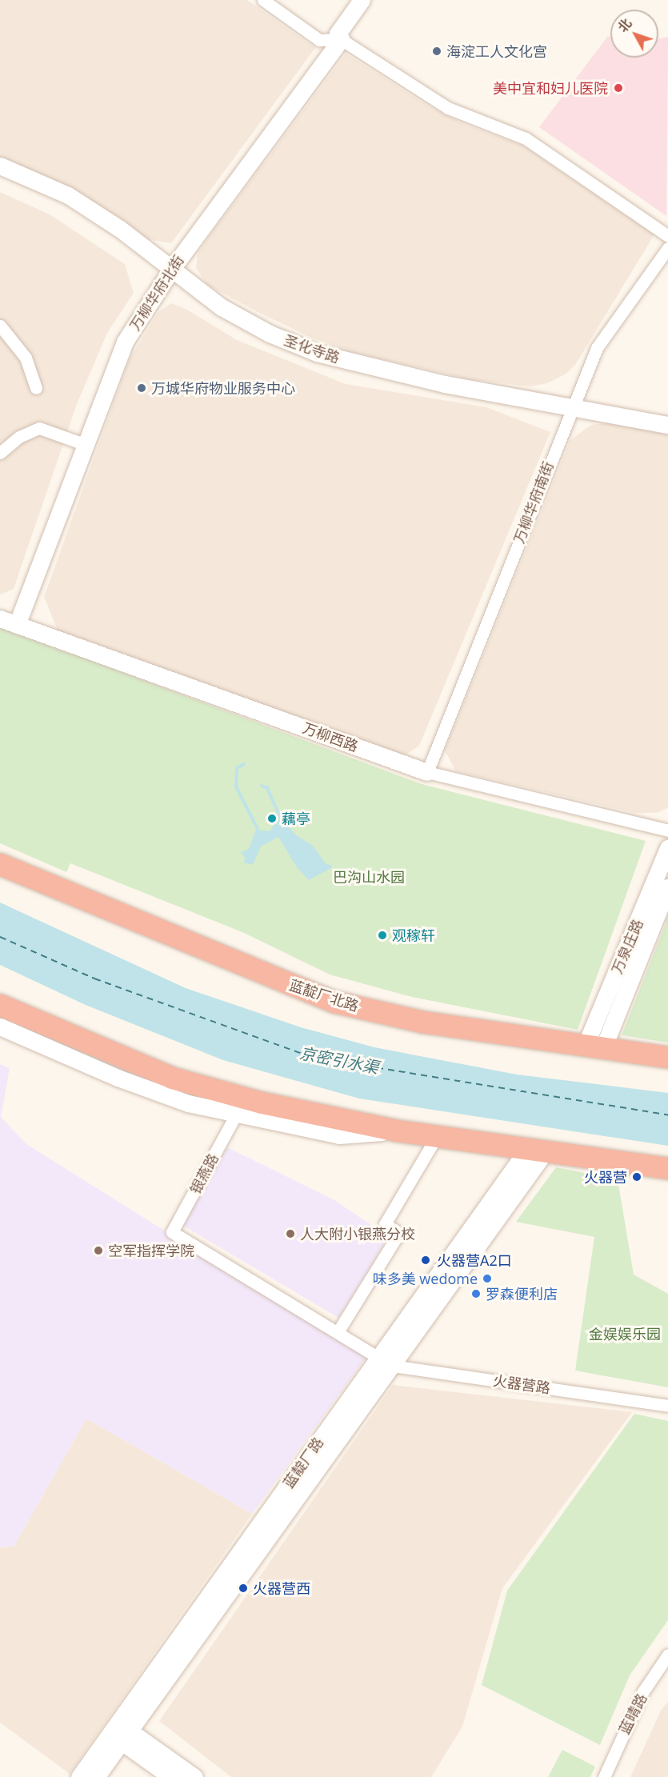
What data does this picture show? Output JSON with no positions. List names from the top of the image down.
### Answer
{
  "streets": {
    "highway": ["蓝靛厂北路"],
    "street": [
      "万柳华府北街",
      "圣化寺路",
      "万柳华府南街",
      "万柳西路",
      "万泉庄路",
      "银燕路",
      "火器营路",
      "蓝靛厂路",
      "蓝晴路"
    ]
  },
  "crossings": [
    ["万柳华府北街", "圣化寺路"],
    ["万柳华府北街", "万柳西路"],
    ["圣化寺路", "万柳华府南街"],
    ["万柳华府南街", "万柳西路"],
    ["万泉庄路", "蓝靛厂北路"],
    ["火器营路", "蓝靛厂路"]
  ],
  "water": ["京密引水渠"],
  "parks": ["巴沟山水园", "金娱娱乐园"],
  "places": [
    "海淀工人文化宫",
    "美中宜和妇儿医院",
    "万城华府物业服务中心",
    "藕亭",
    "观稼轩",
    "火器营",
    "人大附小银燕分校",
    "空军指挥学院",
    "火器营A2口",
    "味多美 wedome",
    "罗森便利店",
    "火器营西"
  ],
  "north": "top left"
}
